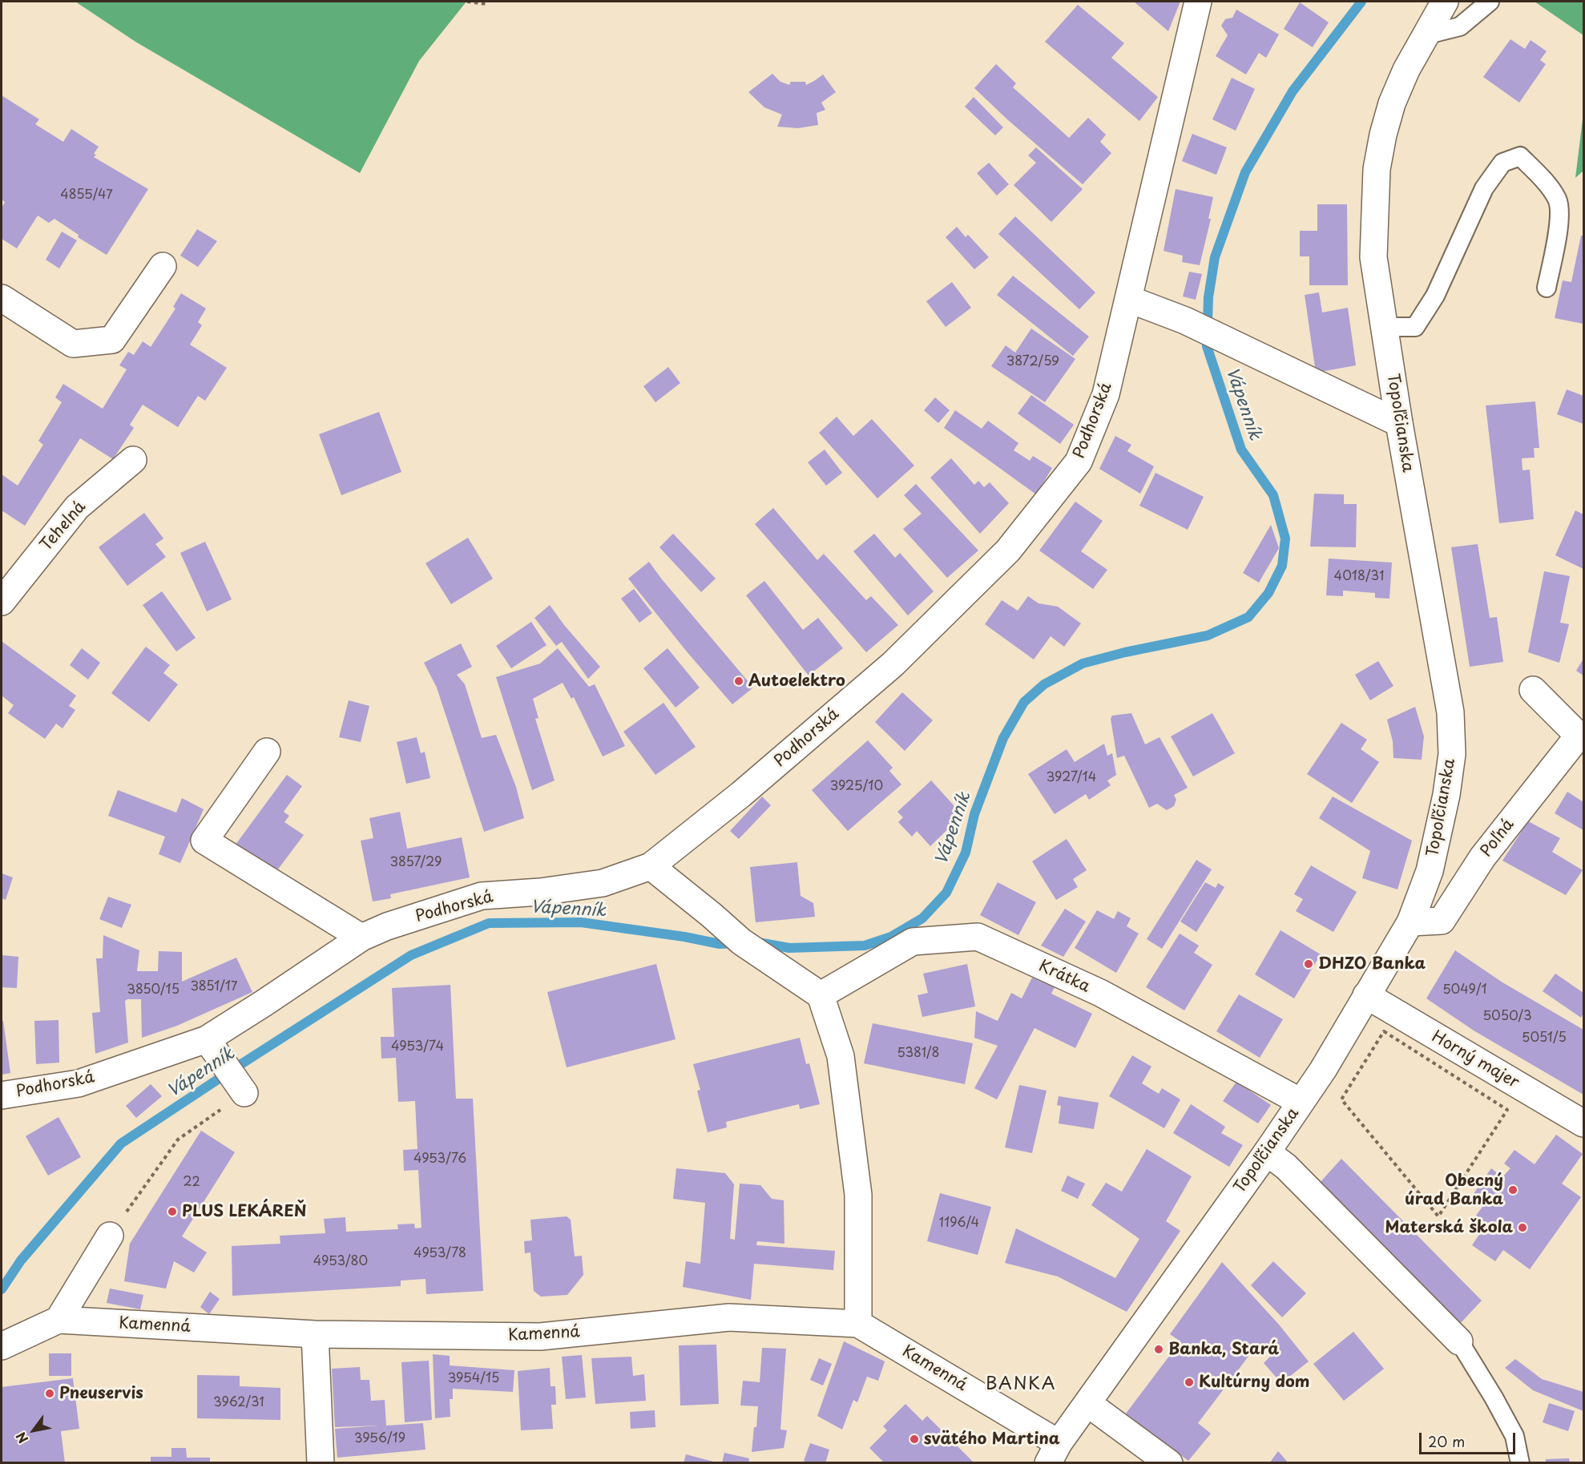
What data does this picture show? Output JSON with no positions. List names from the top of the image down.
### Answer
{
  "streets": {
    "street": [
      "Podhorská",
      "Topoľčianska",
      "Tehelná",
      "Poľná",
      "Krátka",
      "Horný majer",
      "Kamenná"
    ]
  },
  "crossings": [
    ["Topoľčianska", "Poľná"],
    ["Topoľčianska", "Krátka"],
    ["Topoľčianska", "Horný majer"],
    ["Topoľčianska", "Kamenná"]
  ],
  "districts": ["BANKA"],
  "water": ["Vápenník"],
  "places": [
    "Autoelektro",
    "DHZO Banka",
    "Obecný úrad Banka",
    "PLUS LEKÁREŇ",
    "Materská škola",
    "Banka, Stará",
    "Kultúrny dom",
    "Pneuservis",
    "svätého Martina"
  ],
  "house_numbers": [
    "4855/47",
    "3872/59",
    "4018/31",
    "3927/14",
    "3925/10",
    "3857/29",
    "3851/17",
    "3850/15",
    "5049/1",
    "5050/3",
    "5051/5",
    "4953/74",
    "5381/8",
    "4953/76",
    "22",
    "1196/4",
    "4953/78",
    "4953/80",
    "3954/15",
    "3962/31",
    "3956/19"
  ],
  "scale_bar": "20 m",
  "north": "bottom left"
}
